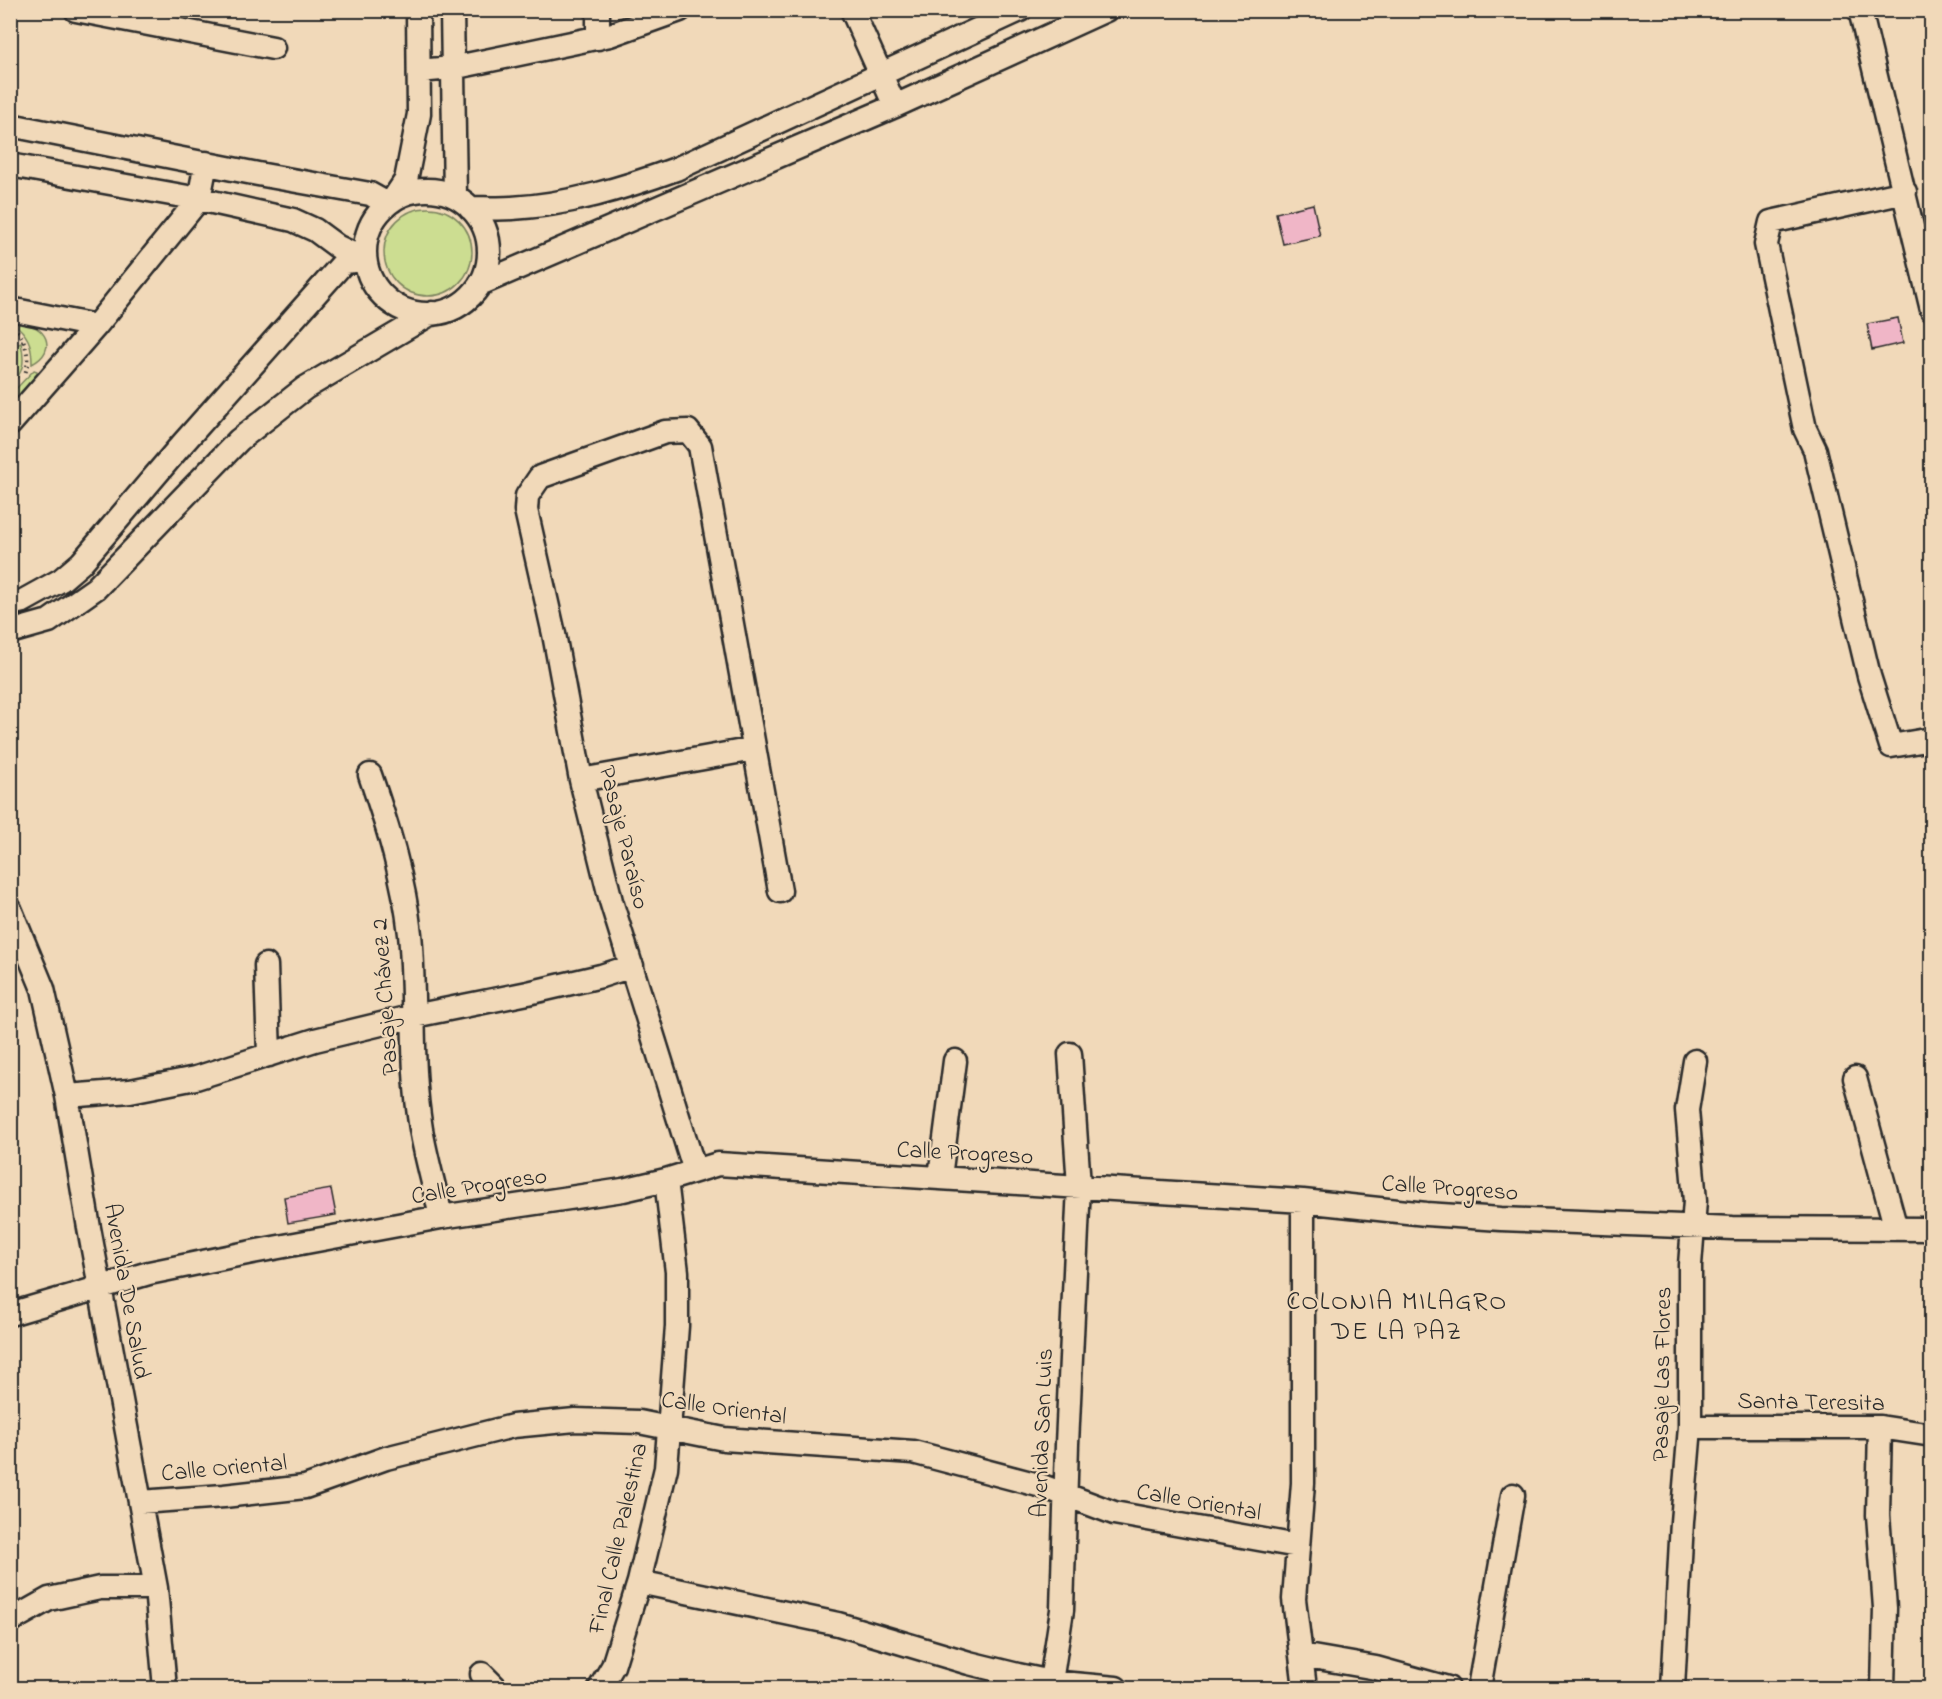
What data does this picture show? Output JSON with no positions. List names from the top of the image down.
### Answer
{
  "streets": {
    "street": [
      "Pasaje Paraíso",
      "Pasaje Chávez 2",
      "Calle Progreso",
      "Avenida De Salud",
      "Pasaje Las Flores",
      "Santa Teresita",
      "Calle Oriental",
      "Avenida San Luis",
      "Final Calle Palestina"
    ]
  },
  "crossings": [
    ["Pasaje Paraíso", "Calle Progreso"],
    ["Pasaje Chávez 2", "Calle Progreso"],
    ["Calle Progreso", "Avenida De Salud"],
    ["Calle Progreso", "Pasaje Las Flores"],
    ["Calle Progreso", "Avenida San Luis"],
    ["Calle Progreso", "Final Calle Palestina"],
    ["Avenida De Salud", "Calle Oriental"],
    ["Pasaje Las Flores", "Santa Teresita"],
    ["Calle Oriental", "Avenida San Luis"],
    ["Calle Oriental", "Final Calle Palestina"]
  ],
  "districts": ["COLONIA MILAGRO DE LA PAZ"]
}
